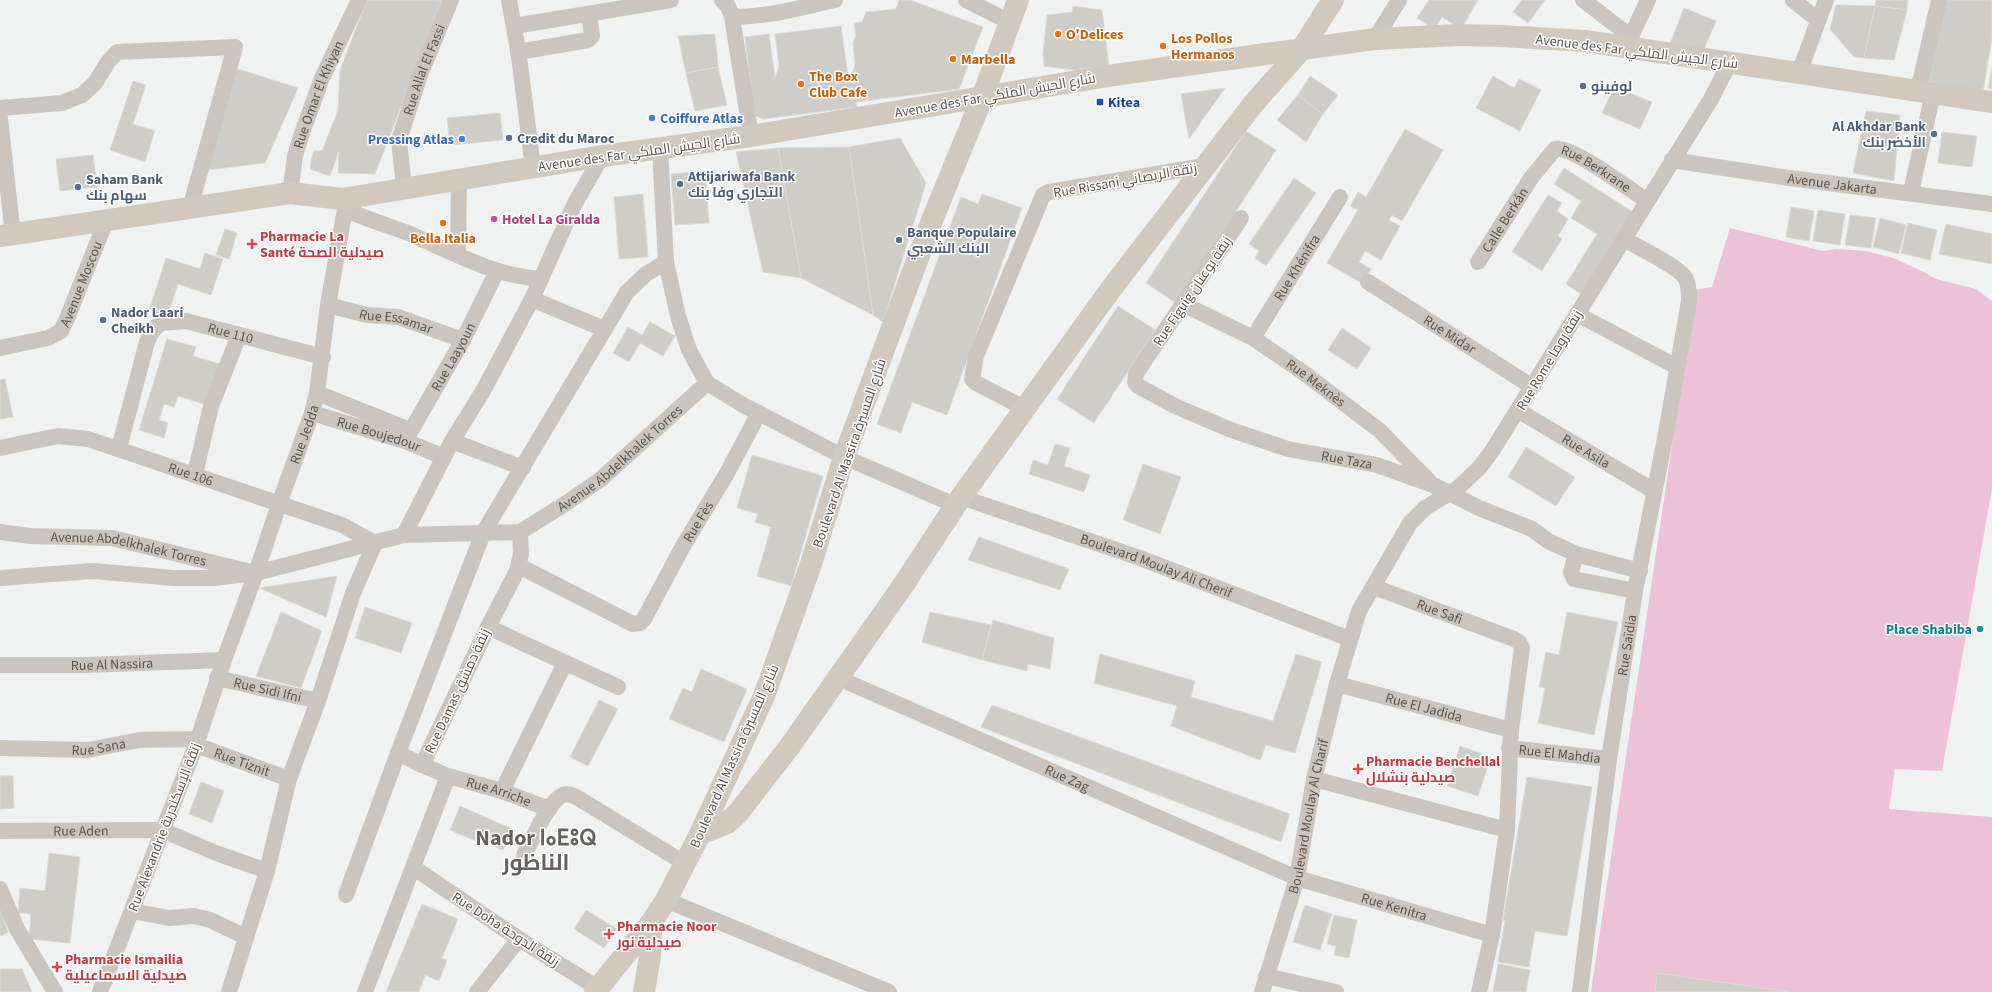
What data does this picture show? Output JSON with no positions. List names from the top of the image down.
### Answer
{
  "streets": {
    "main road": ["Avenue des Far شارع الجيش الملكي", "Boulevard Al Massira شارع المسيرة"],
    "street": [
      "Rue Allal El Fassi",
      "Rue Omar El Khiyan",
      "Rue Berkrane",
      "Rue Rissani زنقة الريصاني",
      "Avenue Jakarta",
      "Calle Berkán",
      "Rue Khénifra",
      "Avenue Moscou",
      "Rue Figuig زنقة بوعنان",
      "Rue Essamar",
      "Rue 110",
      "Rue Midar",
      "Rue Laayoun",
      "Rue Rome زنقة روما",
      "Rue Meknès",
      "Rue Jedda",
      "Rue Boujedour",
      "Rue Asila",
      "Avenue Abdelkhalek Torres",
      "Rue Taza",
      "Rue 106",
      "Rue Fès",
      "Boulevard Moulay Ali Cherif",
      "Rue Safi",
      "Rue Saïdia",
      "Rue Al Nassira",
      "Rue Sidi Ifni",
      "Rue Damas زنقة دمشق",
      "Rue El Jadida",
      "Rue Sana",
      "Rue El Mahdia",
      "Rue Tiznit",
      "Rue Zag",
      "Rue Arriche",
      "Boulevard Moulay Al Charif",
      "Rue Alexandrie زنقة الإسكندرية",
      "Rue Aden",
      "Rue Kenitra",
      "Rue Doha زنقة الدوحة"
    ]
  },
  "crossings": [
    ["Avenue des Far شارع الجيش الملكي", "Rue Allal El Fassi"],
    ["Avenue des Far شارع الجيش الملكي", "Rue Omar El Khiyan"],
    ["Avenue des Far شارع الجيش الملكي", "Avenue Moscou"],
    ["Avenue des Far شارع الجيش الملكي", "Rue Rome زنقة روما"],
    ["Avenue des Far شارع الجيش الملكي", "Rue Jedda"],
    ["Avenue des Far شارع الجيش الملكي", "Boulevard Al Massira شارع المسيرة"],
    ["Rue Berkrane", "Calle Berkán"],
    ["Rue Berkrane", "Rue Rome زنقة روما"],
    ["Avenue Jakarta", "Rue Rome زنقة روما"],
    ["Rue Khénifra", "Rue Meknès"],
    ["Rue Figuig زنقة بوعنان", "Rue Meknès"],
    ["Rue Figuig زنقة بوعنان", "Rue Taza"],
    ["Rue Essamar", "Rue Laayoun"],
    ["Rue Essamar", "Rue Jedda"],
    ["Rue 110", "Rue Jedda"],
    ["Rue 110", "Rue 106"],
    ["Rue Midar", "Rue Rome زنقة روما"],
    ["Rue Laayoun", "Rue Boujedour"],
    ["Rue Rome زنقة روما", "Rue Asila"],
    ["Rue Rome زنقة روما", "Rue Taza"],
    ["Rue Rome زنقة روما", "Boulevard Moulay Ali Cherif"],
    ["Rue Rome زنقة روما", "Rue Safi"],
    ["Rue Rome زنقة روما", "Rue Saïdia"],
    ["Rue Rome زنقة روما", "Boulevard Moulay Al Charif"],
    ["Rue Meknès", "Rue Taza"],
    ["Rue Jedda", "Rue Boujedour"],
    ["Rue Jedda", "Avenue Abdelkhalek Torres"],
    ["Rue Jedda", "Rue 106"],
    ["Rue Jedda", "Rue Al Nassira"],
    ["Rue Jedda", "Rue Alexandrie زنقة الإسكندرية"],
    ["Rue Asila", "Rue Saïdia"],
    ["Boulevard Al Massira شارع المسيرة", "Rue Doha زنقة الدوحة"],
    ["Avenue Abdelkhalek Torres", "Rue 106"],
    ["Avenue Abdelkhalek Torres", "Rue Damas زنقة دمشق"],
    ["Rue Taza", "Rue Saïdia"],
    ["Rue Fès", "Rue Damas زنقة دمشق"],
    ["Boulevard Moulay Ali Cherif", "Boulevard Moulay Al Charif"],
    ["Rue Safi", "Rue El Jadida"],
    ["Rue Saïdia", "Rue El Mahdia"],
    ["Rue Al Nassira", "Rue Alexandrie زنقة الإسكندرية"],
    ["Rue Sidi Ifni", "Rue Alexandrie زنقة الإسكندرية"],
    ["Rue Damas زنقة دمشق", "Rue Arriche"],
    ["Rue El Jadida", "Boulevard Moulay Al Charif"],
    ["Rue Sana", "Rue Tiznit"],
    ["Rue Sana", "Rue Alexandrie زنقة الإسكندرية"],
    ["Rue Tiznit", "Rue Alexandrie زنقة الإسكندرية"],
    ["Rue Zag", "Boulevard Moulay Al Charif"],
    ["Rue Zag", "Rue Kenitra"],
    ["Boulevard Moulay Al Charif", "Rue Kenitra"],
    ["Rue Alexandrie زنقة الإسكندرية", "Rue Aden"]
  ],
  "districts": ["Nador ⵏⴰⴹⵓⵕ الناظور"],
  "places": {
    "other": [
      "O'Delices",
      "Los Pollos Hermanos",
      "Marbella",
      "The Box Club Cafe",
      "لوفينو",
      "Coiffure Atlas",
      "Al Akhdar Bank الأخضر بنك",
      "Credit du Maroc",
      "Pressing Atlas",
      "Attijariwafa Bank التجاري وفا بنك",
      "Saham Bank سهام بنك",
      "Hotel La Giralda",
      "Bella Italia",
      "Banque Populaire البنك الشعبي",
      "Nador Laari Cheikh",
      "Place Shabiba"
    ],
    "transit": ["Kitea"],
    "health": [
      "Pharmacie La Santé صيدلية الصحة",
      "Pharmacie Benchellal صيدلية بنشلال",
      "Pharmacie Noor صيدلية نور",
      "Pharmacie Ismailia صيدلية الاسماعيلية"
    ]
  }
}
